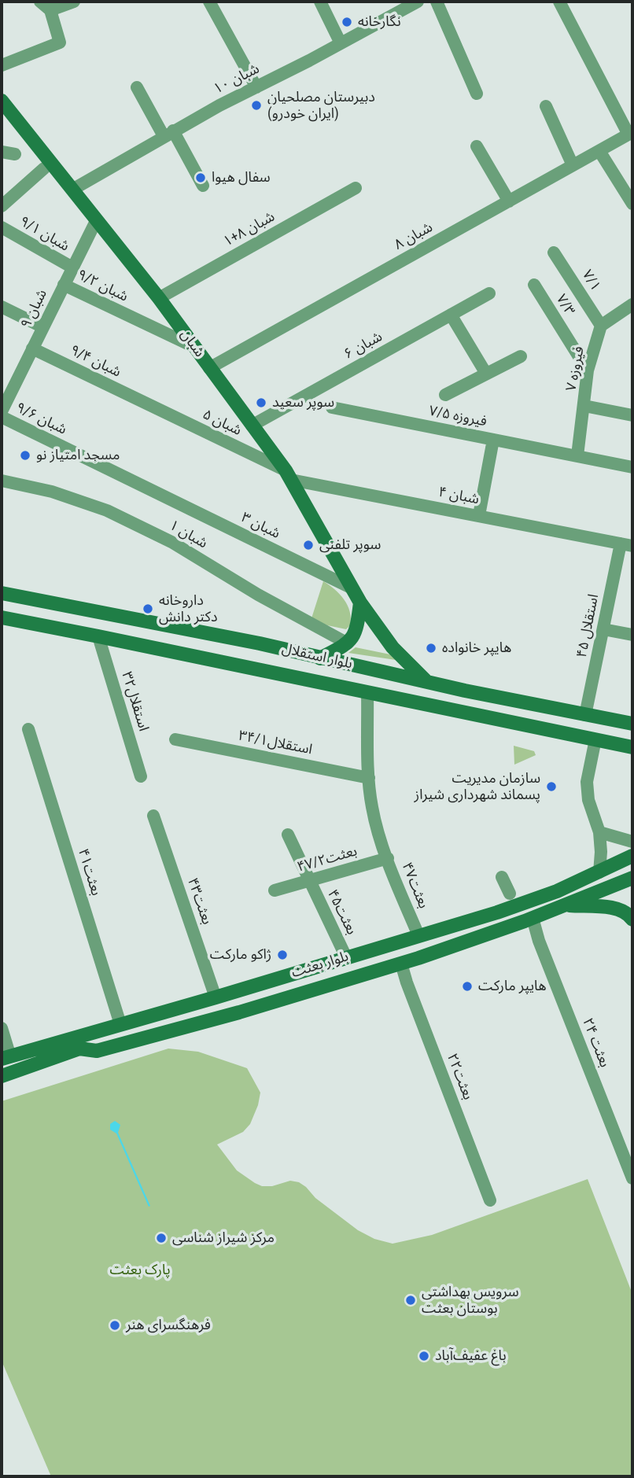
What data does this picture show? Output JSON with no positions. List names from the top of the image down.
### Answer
{
  "streets": {
    "main road": ["شبان", "بلوار استقلال", "بلوار بعثت"],
    "street": [
      "۱۰ شبان",
      "۱+۸ شبان",
      "۹/۱ شبان",
      "۸ شبان",
      "۷/۱",
      "۹/۲ شبان",
      "۷/۳",
      "۹ شبان",
      "۶ شبان",
      "۹/۴ شبان",
      "۷ فیروزه",
      "۷/۵ فیروزه",
      "۹/۶ شبان",
      "۵ شبان",
      "۴ شبان",
      "۳ شبان",
      "۱ شبان",
      "۴۵ استقلال",
      "استقلال۳۲",
      "استقلال۳۴/۱",
      "بعثت۴۷/۲",
      "بعثت۴۱",
      "بعثت۴۷",
      "بعثت۴۳",
      "بعثت۴۵",
      "بعثت ۲۴",
      "بعثت۲۲"
    ]
  },
  "crossings": [
    ["۱۰ شبان", "شبان"],
    ["۱+۸ شبان", "شبان"],
    ["۹/۱ شبان", "۹ شبان"],
    ["۸ شبان", "شبان"],
    ["۷/۱", "۷ فیروزه"],
    ["۹/۲ شبان", "۹ شبان"],
    ["۹/۲ شبان", "شبان"],
    ["۷/۳", "۷ فیروزه"],
    ["۹ شبان", "شبان"],
    ["۹ شبان", "۹/۴ شبان"],
    ["شبان", "۶ شبان"],
    ["شبان", "۵ شبان"],
    ["شبان", "۴ شبان"],
    ["شبان", "۳ شبان"],
    ["شبان", "بلوار استقلال"],
    ["۹/۴ شبان", "۵ شبان"],
    ["۷ فیروزه", "۷/۵ فیروزه"],
    ["۹/۶ شبان", "۳ شبان"],
    ["۵ شبان", "۴ شبان"],
    ["۴ شبان", "۴۵ استقلال"],
    ["۴۵ استقلال", "بلوار استقلال"],
    ["بلوار استقلال", "استقلال۳۲"],
    ["بلوار استقلال", "بعثت۴۷"],
    ["استقلال۳۴/۱", "بعثت۴۷"],
    ["بعثت۴۷/۲", "بعثت۴۷"],
    ["بعثت۴۷/۲", "بعثت۴۵"],
    ["بعثت۴۱", "بلوار بعثت"],
    ["بعثت۴۷", "بلوار بعثت"],
    ["بعثت۴۳", "بلوار بعثت"],
    ["بعثت۴۵", "بلوار بعثت"],
    ["بلوار بعثت", "بعثت ۲۴"],
    ["بلوار بعثت", "بعثت۲۲"]
  ],
  "parks": ["پارک بعثت"],
  "places": [
    "نگارخانه",
    "دبیرستان مصلحیان (ایران خودرو)",
    "سفال هیوا",
    "سوپر سعید",
    "مسجد امتیاز نو",
    "سوپر تلفنی",
    "داروخانه دکتر دانش",
    "هایپر خانواده",
    "سازمان مدیریت پسماند شهرداری شیراز",
    "ژاکو مارکت",
    "هایپر مارکت",
    "مرکز شیراز شناسی",
    "سرویس بهداشتی بوستان بعثت",
    "فرهنگسرای هنر",
    "باغ عفیف‌آباد"
  ]
}
